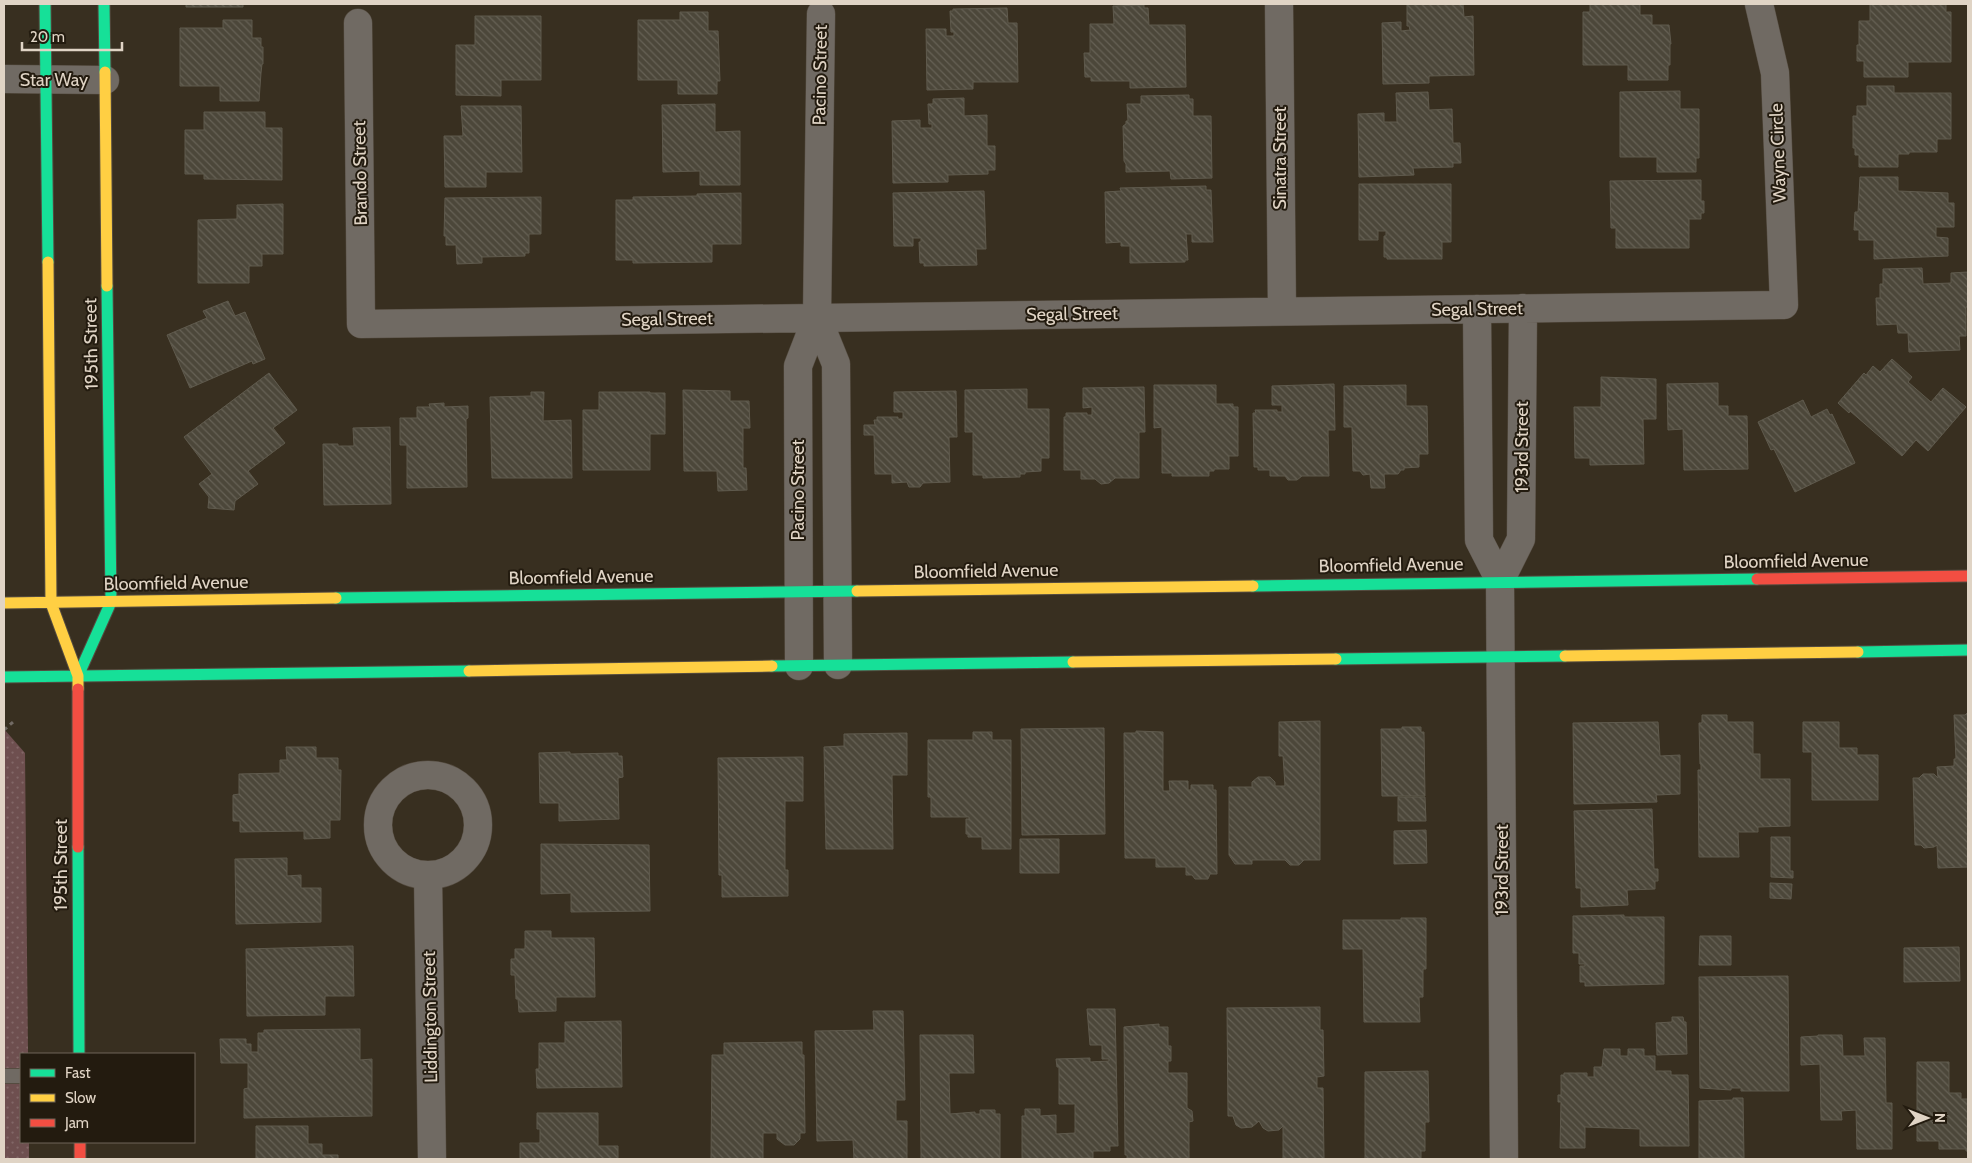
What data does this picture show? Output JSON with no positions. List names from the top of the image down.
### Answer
{
  "streets": {
    "street": [
      "Pacino Street",
      "Star Way",
      "Wayne Circle",
      "Sinatra Street",
      "Brando Street",
      "Segal Street",
      "195th Street",
      "193rd Street",
      "Bloomfield Avenue",
      "Liddington Street"
    ]
  },
  "crossings": [
    ["Pacino Street", "Segal Street"],
    ["Pacino Street", "Bloomfield Avenue"],
    ["Star Way", "195th Street"],
    ["Wayne Circle", "Segal Street"],
    ["Sinatra Street", "Segal Street"],
    ["Brando Street", "Segal Street"],
    ["Segal Street", "193rd Street"],
    ["195th Street", "Bloomfield Avenue"],
    ["193rd Street", "Bloomfield Avenue"]
  ],
  "legend": ["Fast", "Slow", "Jam"],
  "scale_bar": "20 m",
  "north": "right"
}
